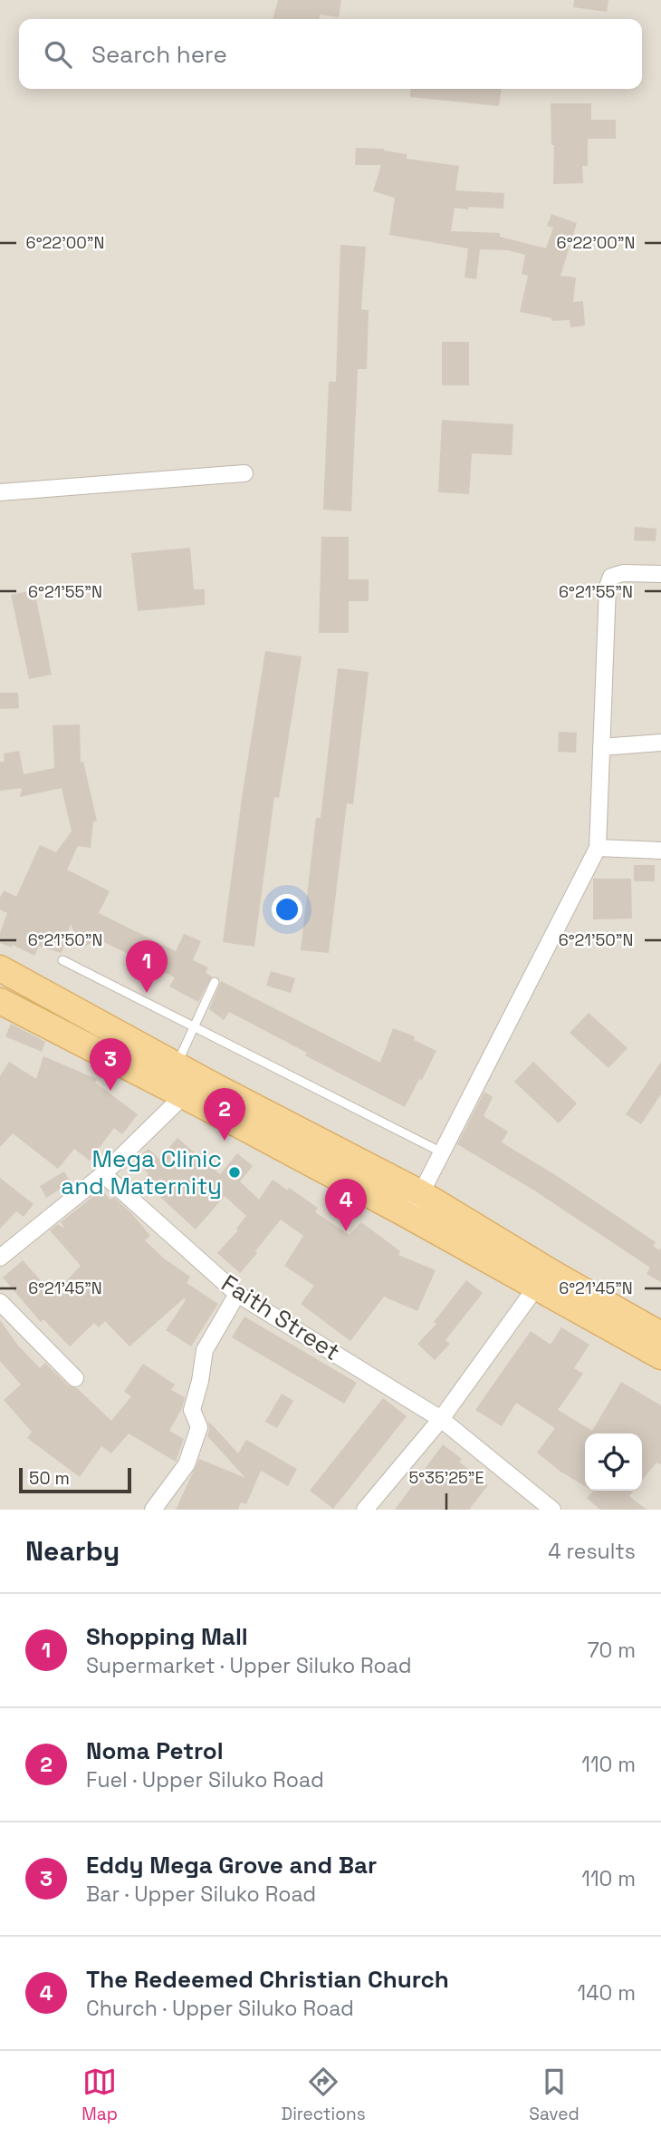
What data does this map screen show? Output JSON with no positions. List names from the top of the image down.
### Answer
{
  "streets": {
    "street": ["Faith Street"]
  },
  "places": ["Mega Clinic and Maternity"],
  "scale_bar": "50 m",
  "page": {
    "search": "Search here",
    "pins": [
      "1",
      "3",
      "2",
      "4"
    ],
    "scale": "50 m",
    "heading": ["Nearby", "4 results"],
    "list": [
      {
        "mark": "1",
        "name": "Shopping Mall",
        "note": "Supermarket · Upper Siluko Road",
        "value": "70 m"
      },
      {
        "mark": "2",
        "name": "Noma Petrol",
        "note": "Fuel · Upper Siluko Road",
        "value": "110 m"
      },
      {
        "mark": "3",
        "name": "Eddy Mega Grove and Bar",
        "note": "Bar · Upper Siluko Road",
        "value": "110 m"
      },
      {
        "mark": "4",
        "name": "The Redeemed Christian Church",
        "note": "Church · Upper Siluko Road",
        "value": "140 m"
      }
    ],
    "nav": ["Map", "Directions", "Saved"]
  },
  "coordinates": [
    "6°22'00\"N",
    "6°21'55\"N",
    "6°21'50\"N",
    "6°21'45\"N",
    "5°35'25\"E"
  ]
}
